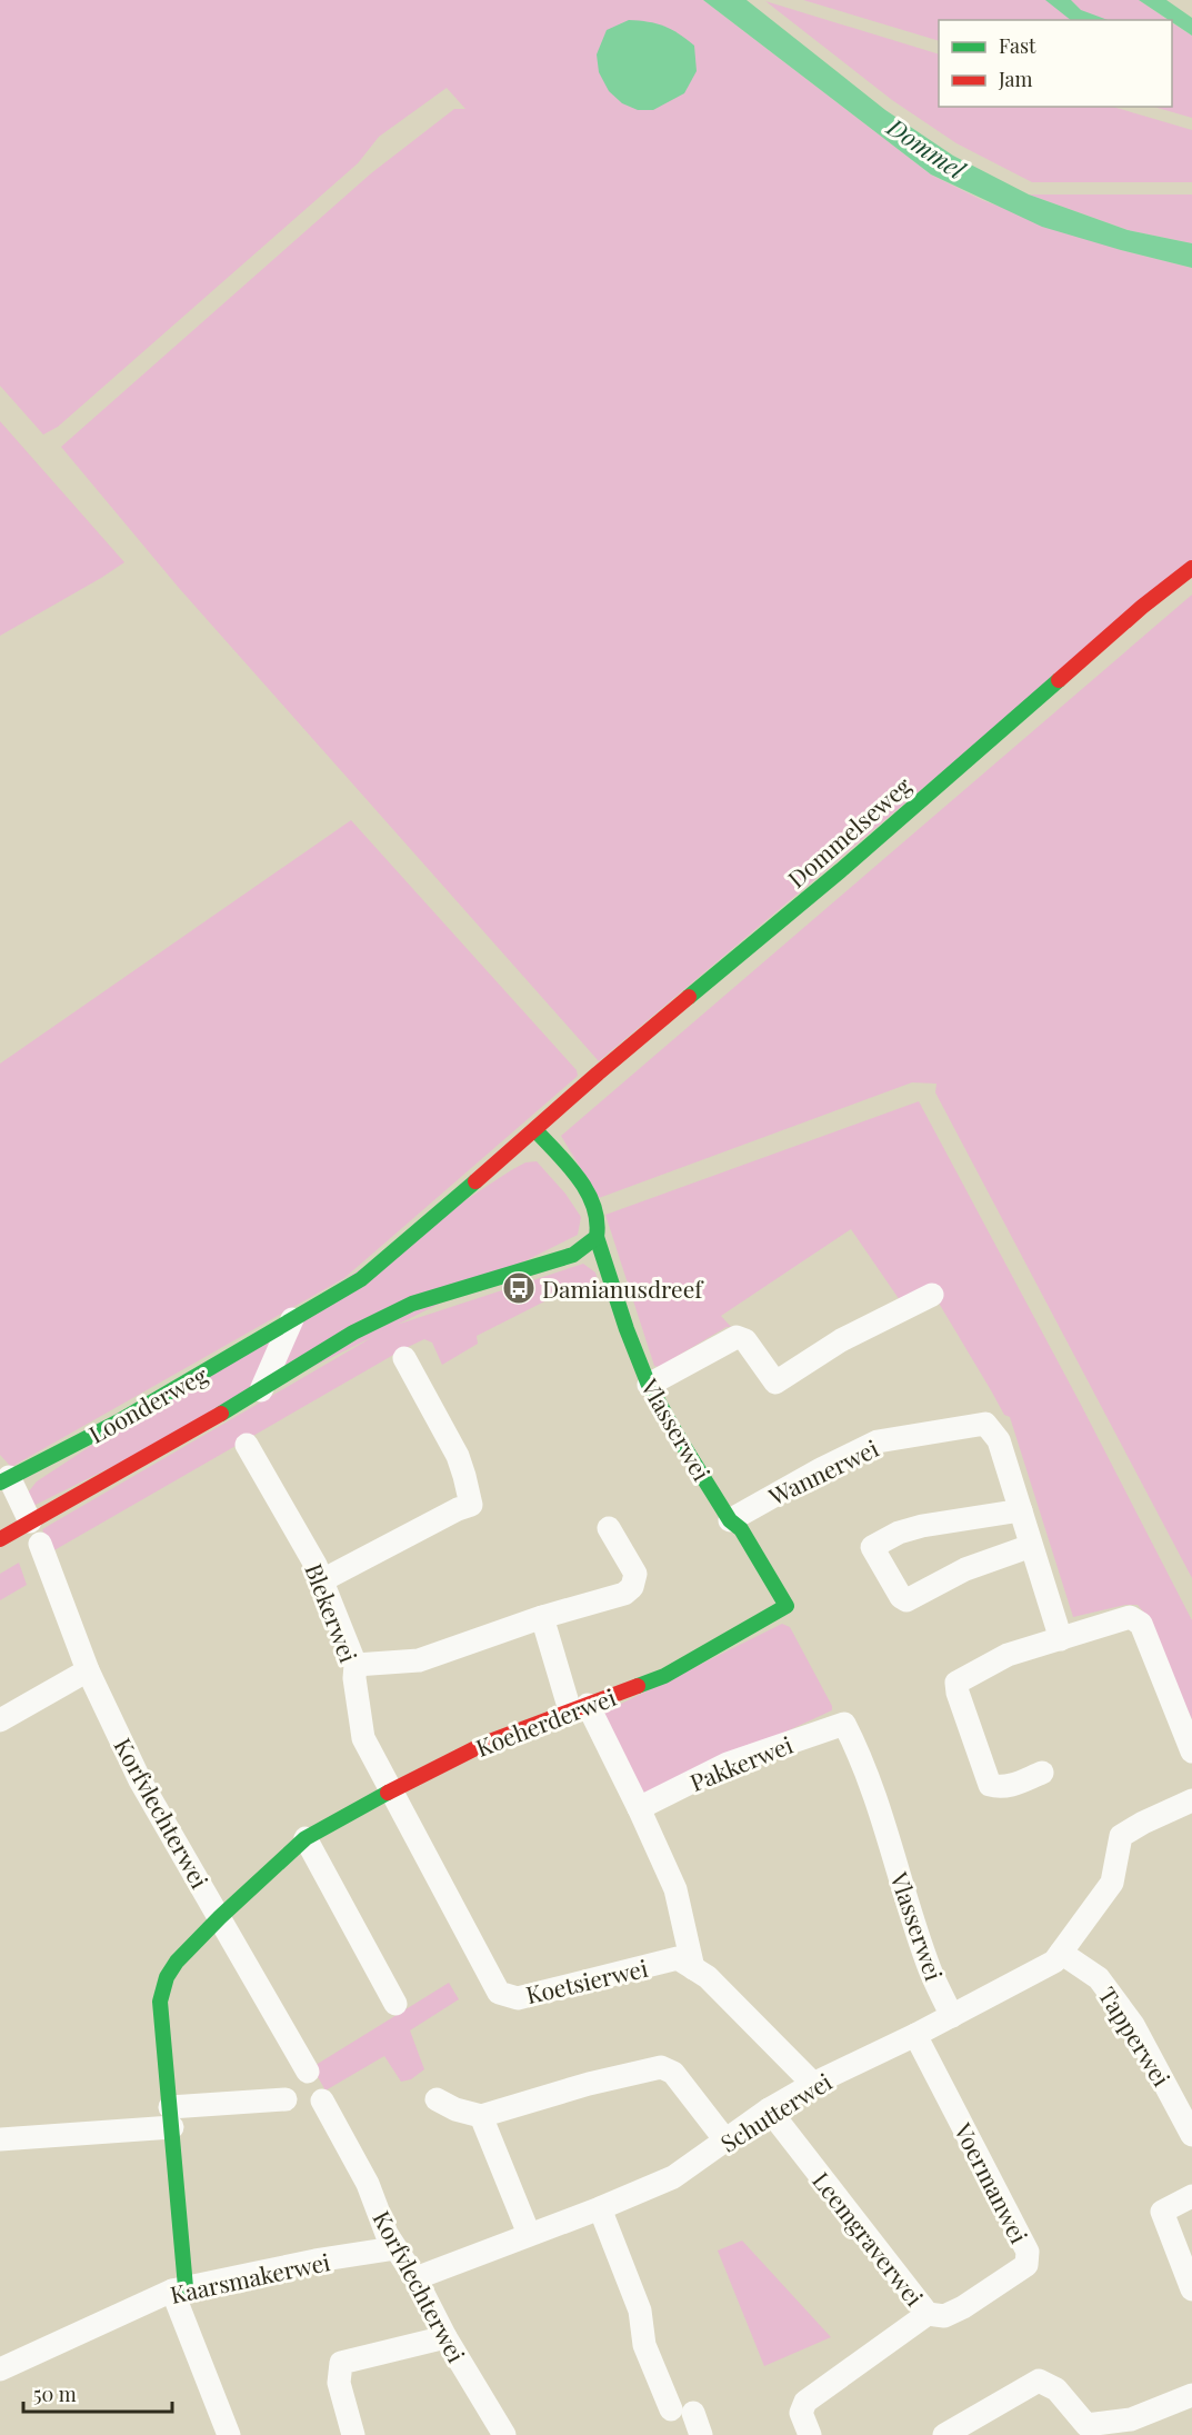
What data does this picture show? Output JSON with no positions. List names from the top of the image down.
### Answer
{
  "streets": {
    "street": [
      "Dommelseweg",
      "Loonderweg",
      "Vlasserwei",
      "Wannerwei",
      "Blekerwei",
      "Koeherderwei",
      "Pakkerwei",
      "Korfvlechterwei",
      "Koetsierwei",
      "Tapperwei",
      "Schutterwei",
      "Voermanwei",
      "Leemgraverwei",
      "Kaarsmakerwei"
    ]
  },
  "crossings": [
    ["Dommelseweg", "Loonderweg"],
    ["Vlasserwei", "Wannerwei"],
    ["Vlasserwei", "Koeherderwei"],
    ["Vlasserwei", "Pakkerwei"],
    ["Vlasserwei", "Schutterwei"],
    ["Blekerwei", "Koeherderwei"],
    ["Blekerwei", "Koetsierwei"],
    ["Koeherderwei", "Korfvlechterwei"],
    ["Koeherderwei", "Koetsierwei"],
    ["Koeherderwei", "Kaarsmakerwei"],
    ["Korfvlechterwei", "Schutterwei"],
    ["Korfvlechterwei", "Kaarsmakerwei"],
    ["Koetsierwei", "Schutterwei"],
    ["Tapperwei", "Schutterwei"],
    ["Schutterwei", "Voermanwei"],
    ["Schutterwei", "Leemgraverwei"],
    ["Voermanwei", "Leemgraverwei"]
  ],
  "water": ["Dommel"],
  "places": {
    "bus stop": ["Damianusdreef"]
  },
  "legend": ["Fast", "Jam"],
  "scale_bar": "50 m"
}
